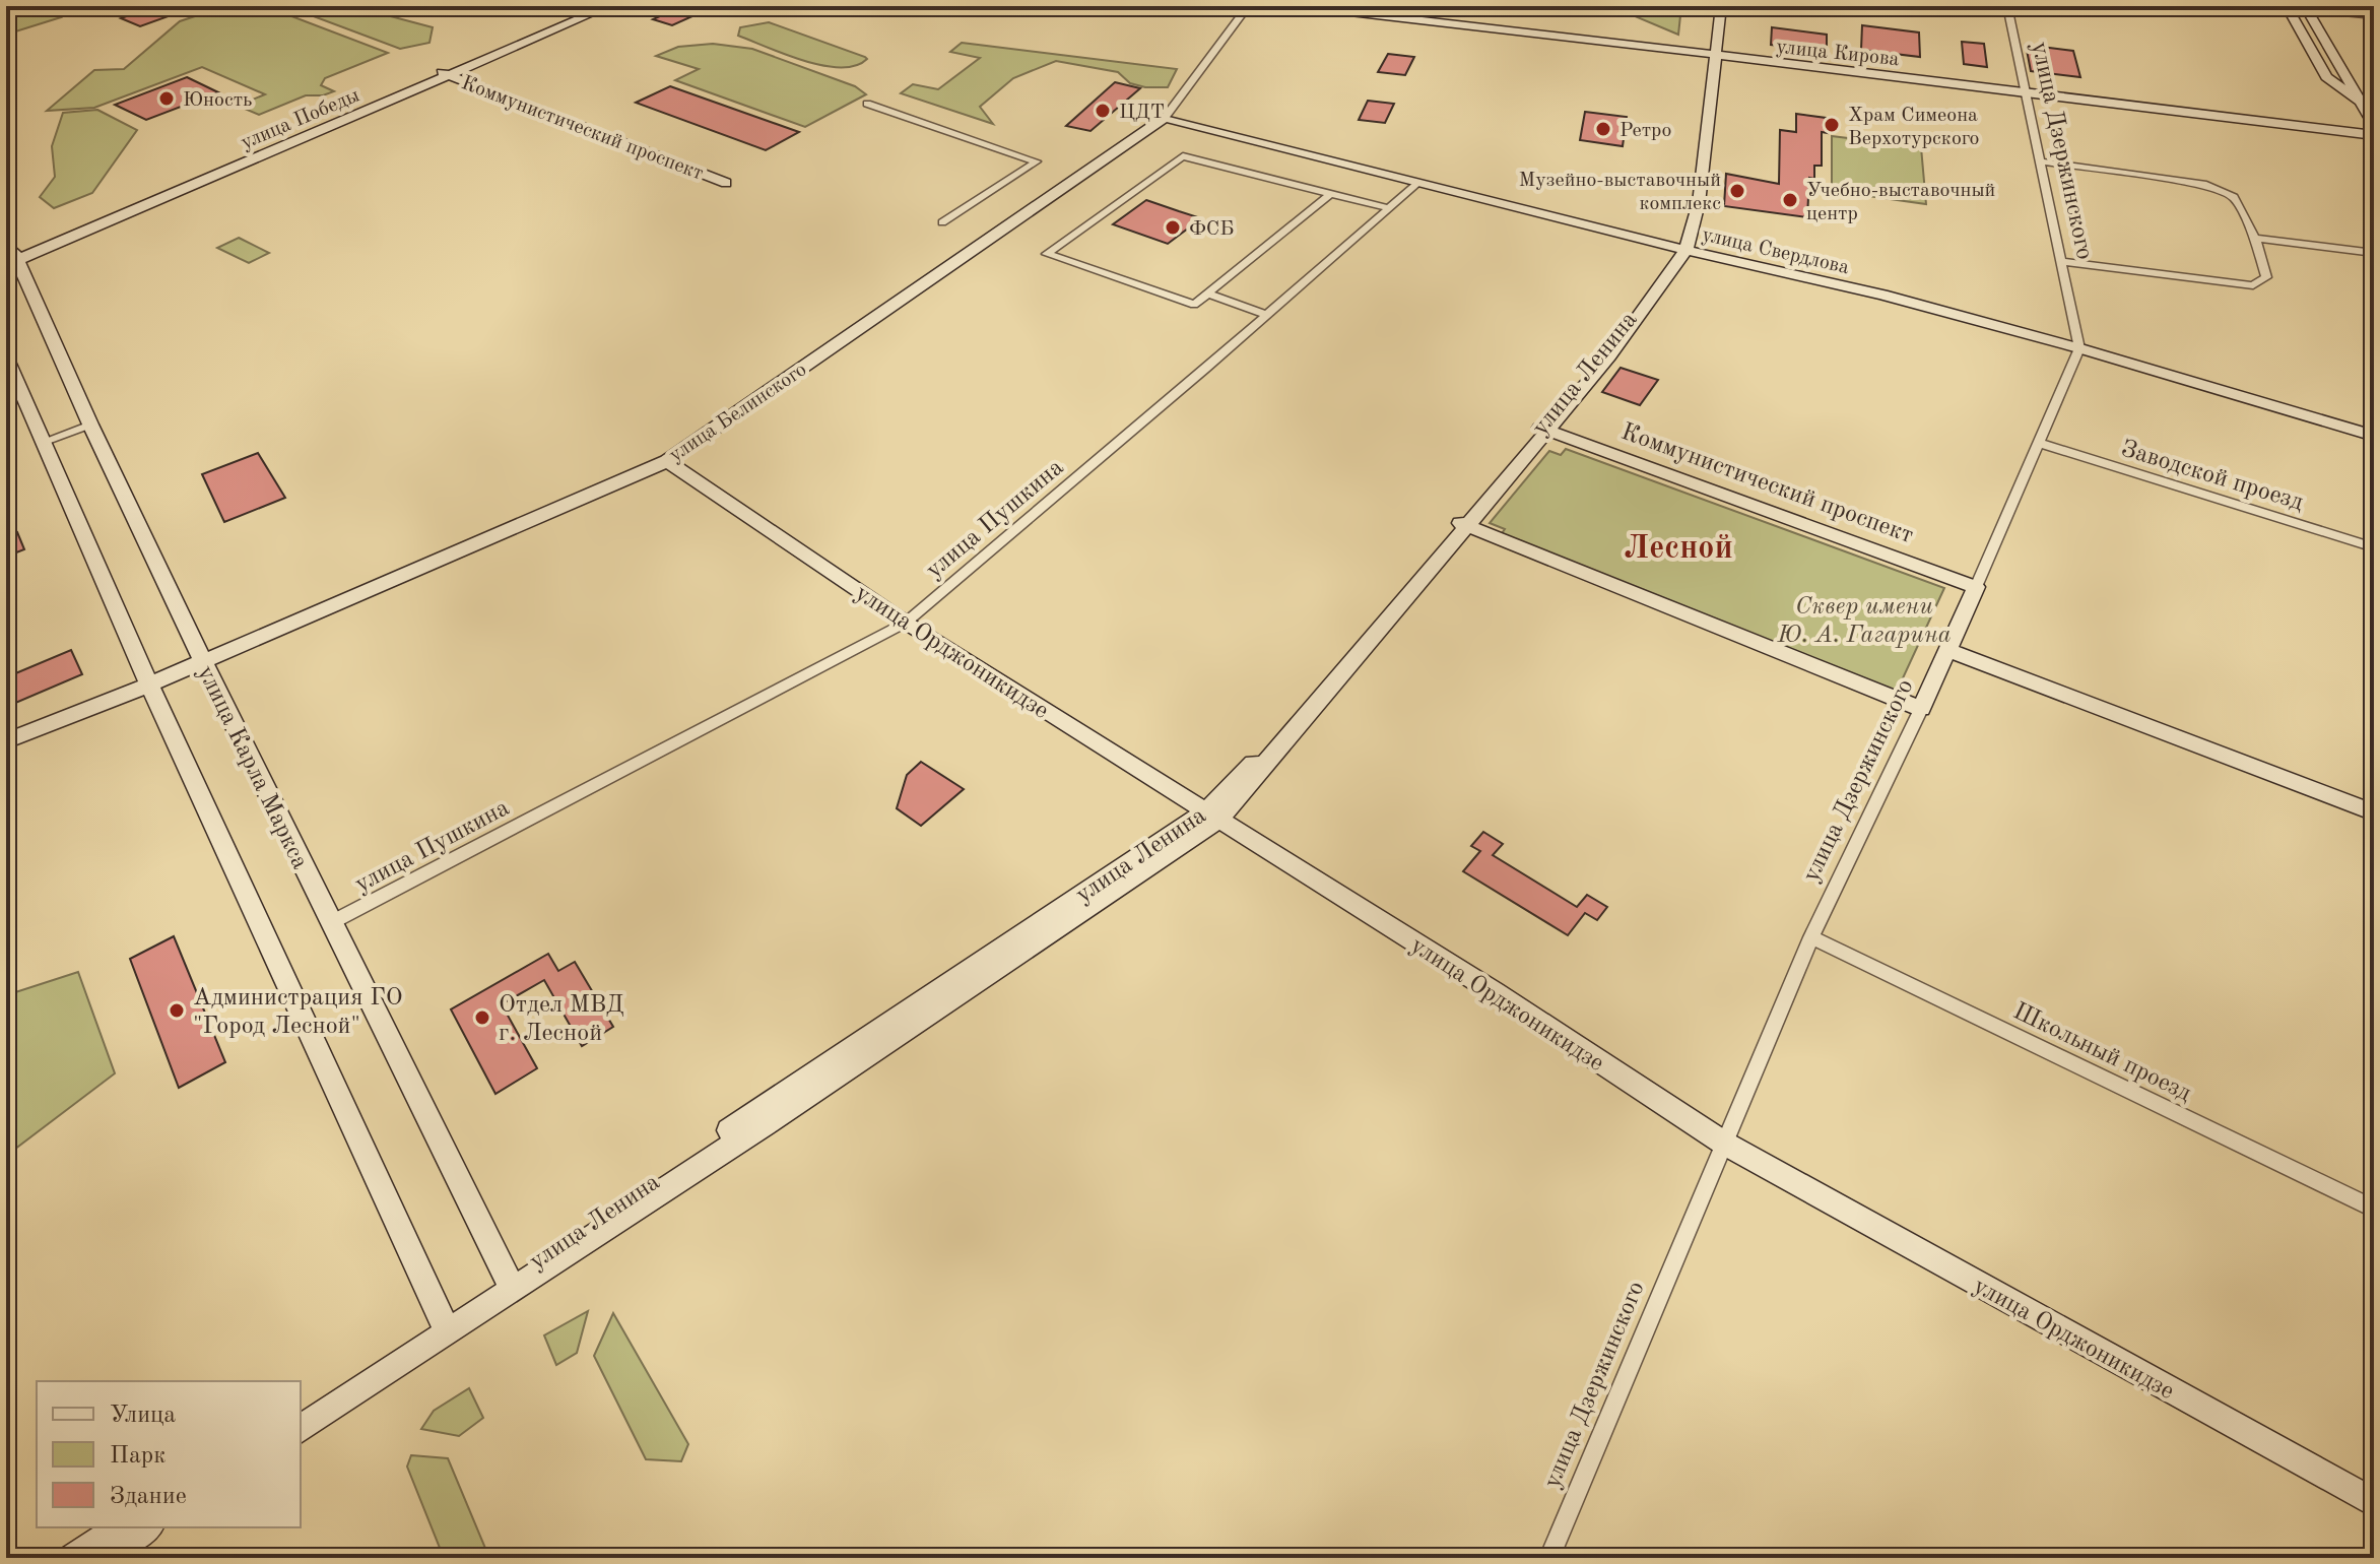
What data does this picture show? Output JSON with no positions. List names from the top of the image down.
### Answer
{
  "streets": {
    "street": [
      "улица Кирова",
      "улица Победы",
      "Коммунистический проспект",
      "улица Дзержинского",
      "улица Свердлова",
      "улица Ленина",
      "улица Белинского",
      "Заводской проезд",
      "улица Пушкина",
      "улица Орджоникидзе",
      "улица Карла Маркса",
      "Школьный проезд"
    ]
  },
  "crossings": [
    ["улица Кирова", "улица Дзержинского"],
    ["улица Кирова", "улица Ленина"],
    ["улица Победы", "Коммунистический проспект"],
    ["улица Победы", "улица Карла Маркса"],
    ["Коммунистический проспект", "улица Дзержинского"],
    ["Коммунистический проспект", "улица Ленина"],
    ["улица Дзержинского", "улица Свердлова"],
    ["улица Дзержинского", "Заводской проезд"],
    ["улица Дзержинского", "улица Орджоникидзе"],
    ["улица Дзержинского", "Школьный проезд"],
    ["улица Свердлова", "улица Ленина"],
    ["улица Свердлова", "улица Белинского"],
    ["улица Свердлова", "улица Пушкина"],
    ["улица Ленина", "улица Орджоникидзе"],
    ["улица Ленина", "улица Карла Маркса"],
    ["улица Белинского", "улица Орджоникидзе"],
    ["улица Белинского", "улица Карла Маркса"],
    ["улица Пушкина", "улица Орджоникидзе"],
    ["улица Пушкина", "улица Карла Маркса"]
  ],
  "districts": ["Лесной"],
  "parks": ["Сквер имени Ю. А. Гагарина"],
  "places": [
    "Юность",
    "ЦДТ",
    "Храм Симеона Верхотурского",
    "Ретро",
    "Музейно-выставочный комплекс",
    "Учебно-выставочный центр",
    "ФСБ",
    "Администрация ГО \"Город Лесной\"",
    "Отдел МВД г. Лесной"
  ],
  "legend": ["Улица", "Парк", "Здание"]
}
